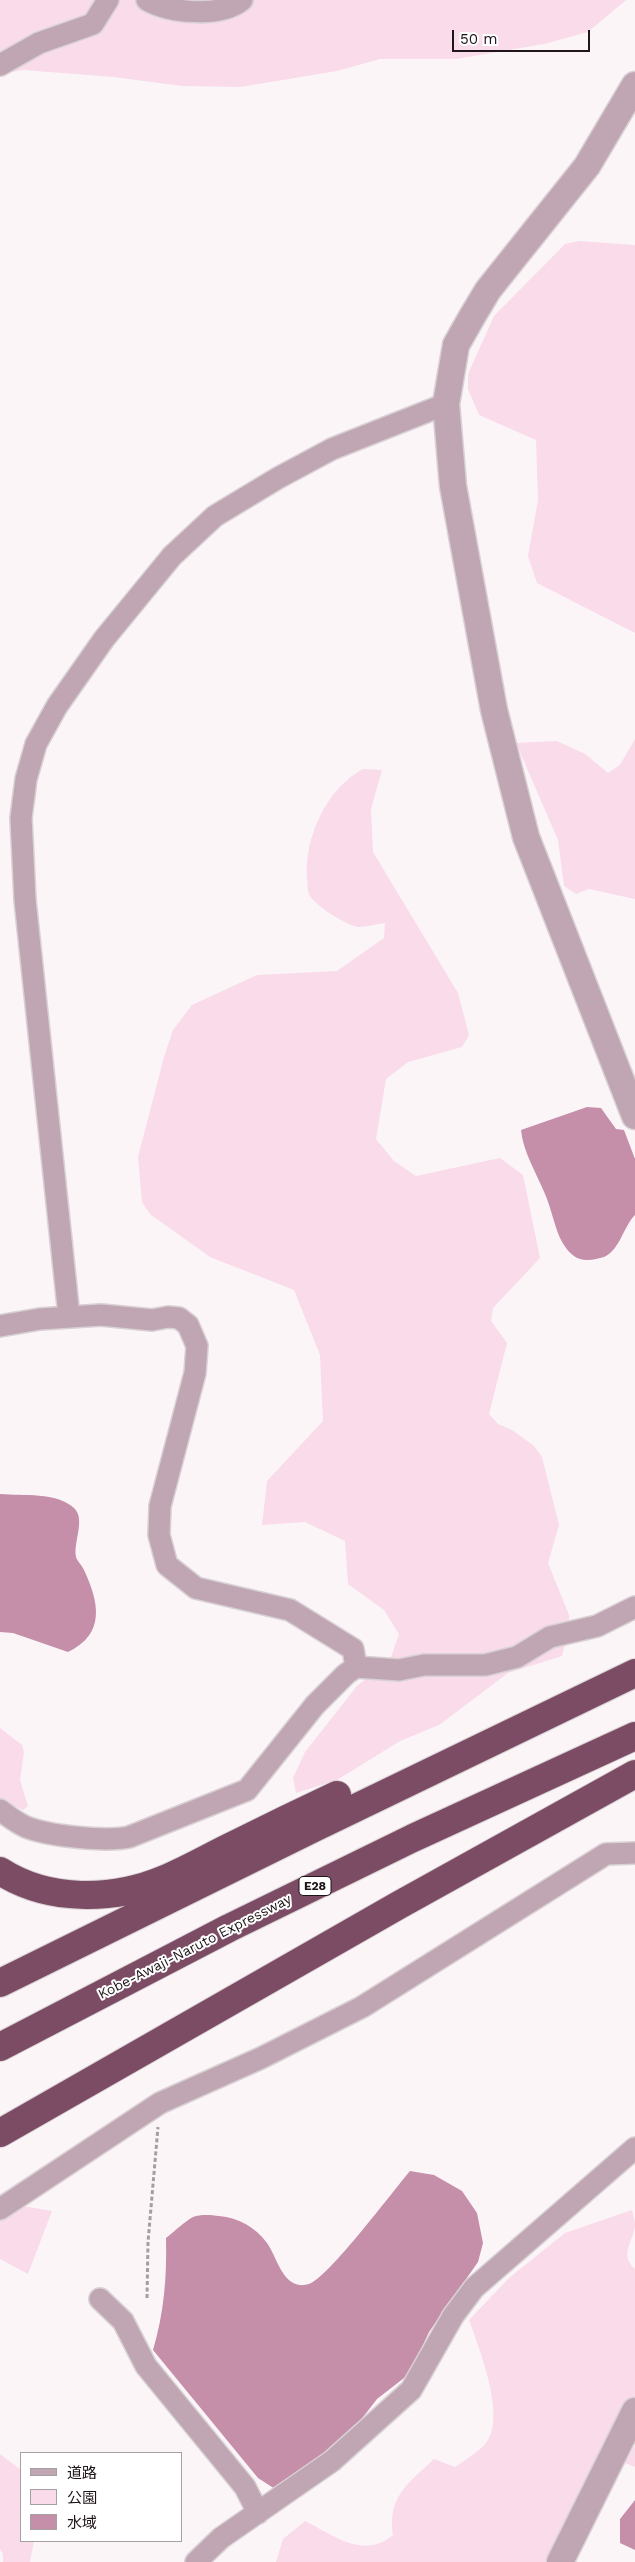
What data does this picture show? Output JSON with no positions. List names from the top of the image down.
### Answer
{
  "streets": {
    "highway": ["E28", "Kobe-Awaji-Naruto Expressway"]
  },
  "legend": ["道路", "公園", "水域"],
  "scale_bar": "50 m"
}
